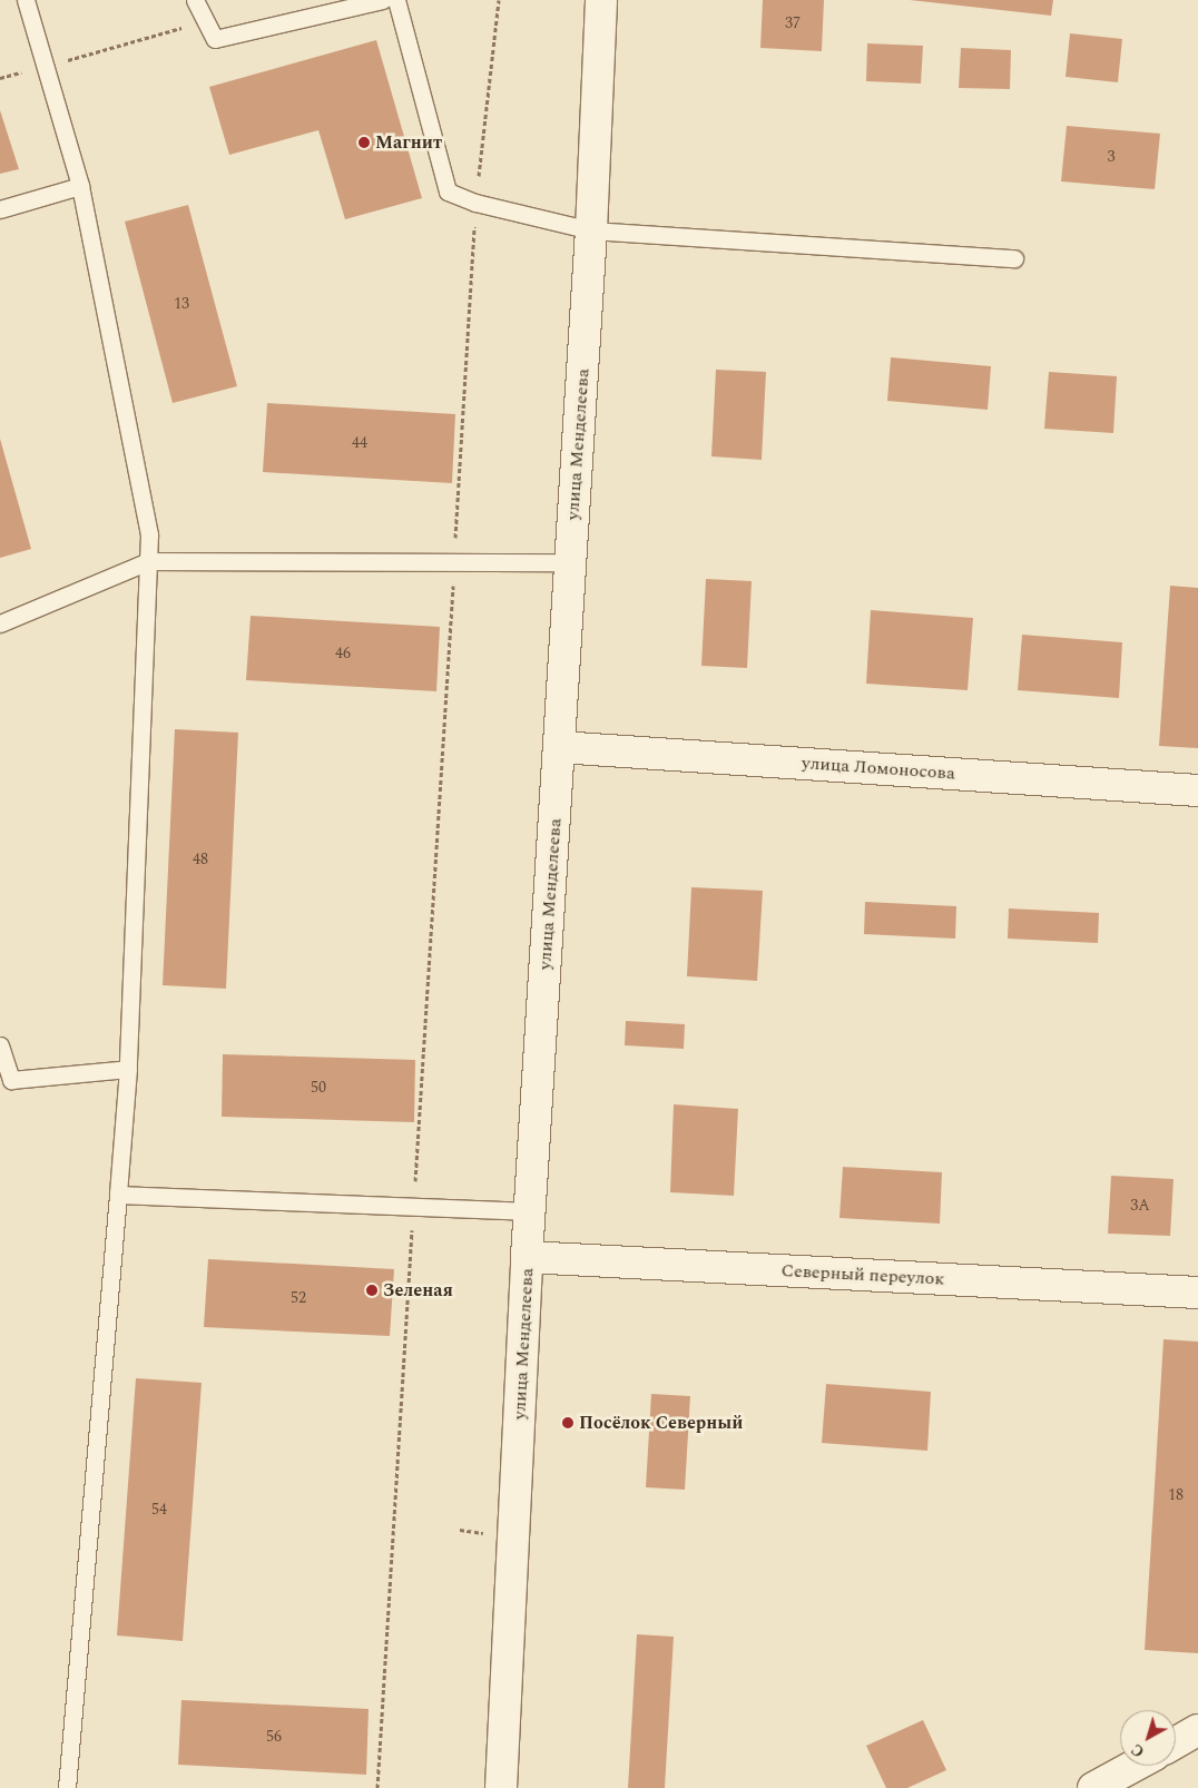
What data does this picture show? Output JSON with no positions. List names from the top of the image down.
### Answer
{
  "streets": {
    "main road": ["улица Менделеева", "улица Ломоносова", "Северный переулок"]
  },
  "crossings": [
    ["улица Менделеева", "улица Ломоносова"],
    ["улица Менделеева", "Северный переулок"]
  ],
  "places": ["Магнит", "Зеленая", "Посёлок Северный"],
  "house_numbers": [
    "37",
    "3",
    "13",
    "44",
    "46",
    "48",
    "50",
    "3А",
    "52",
    "18",
    "54",
    "56"
  ],
  "north": "bottom left"
}
